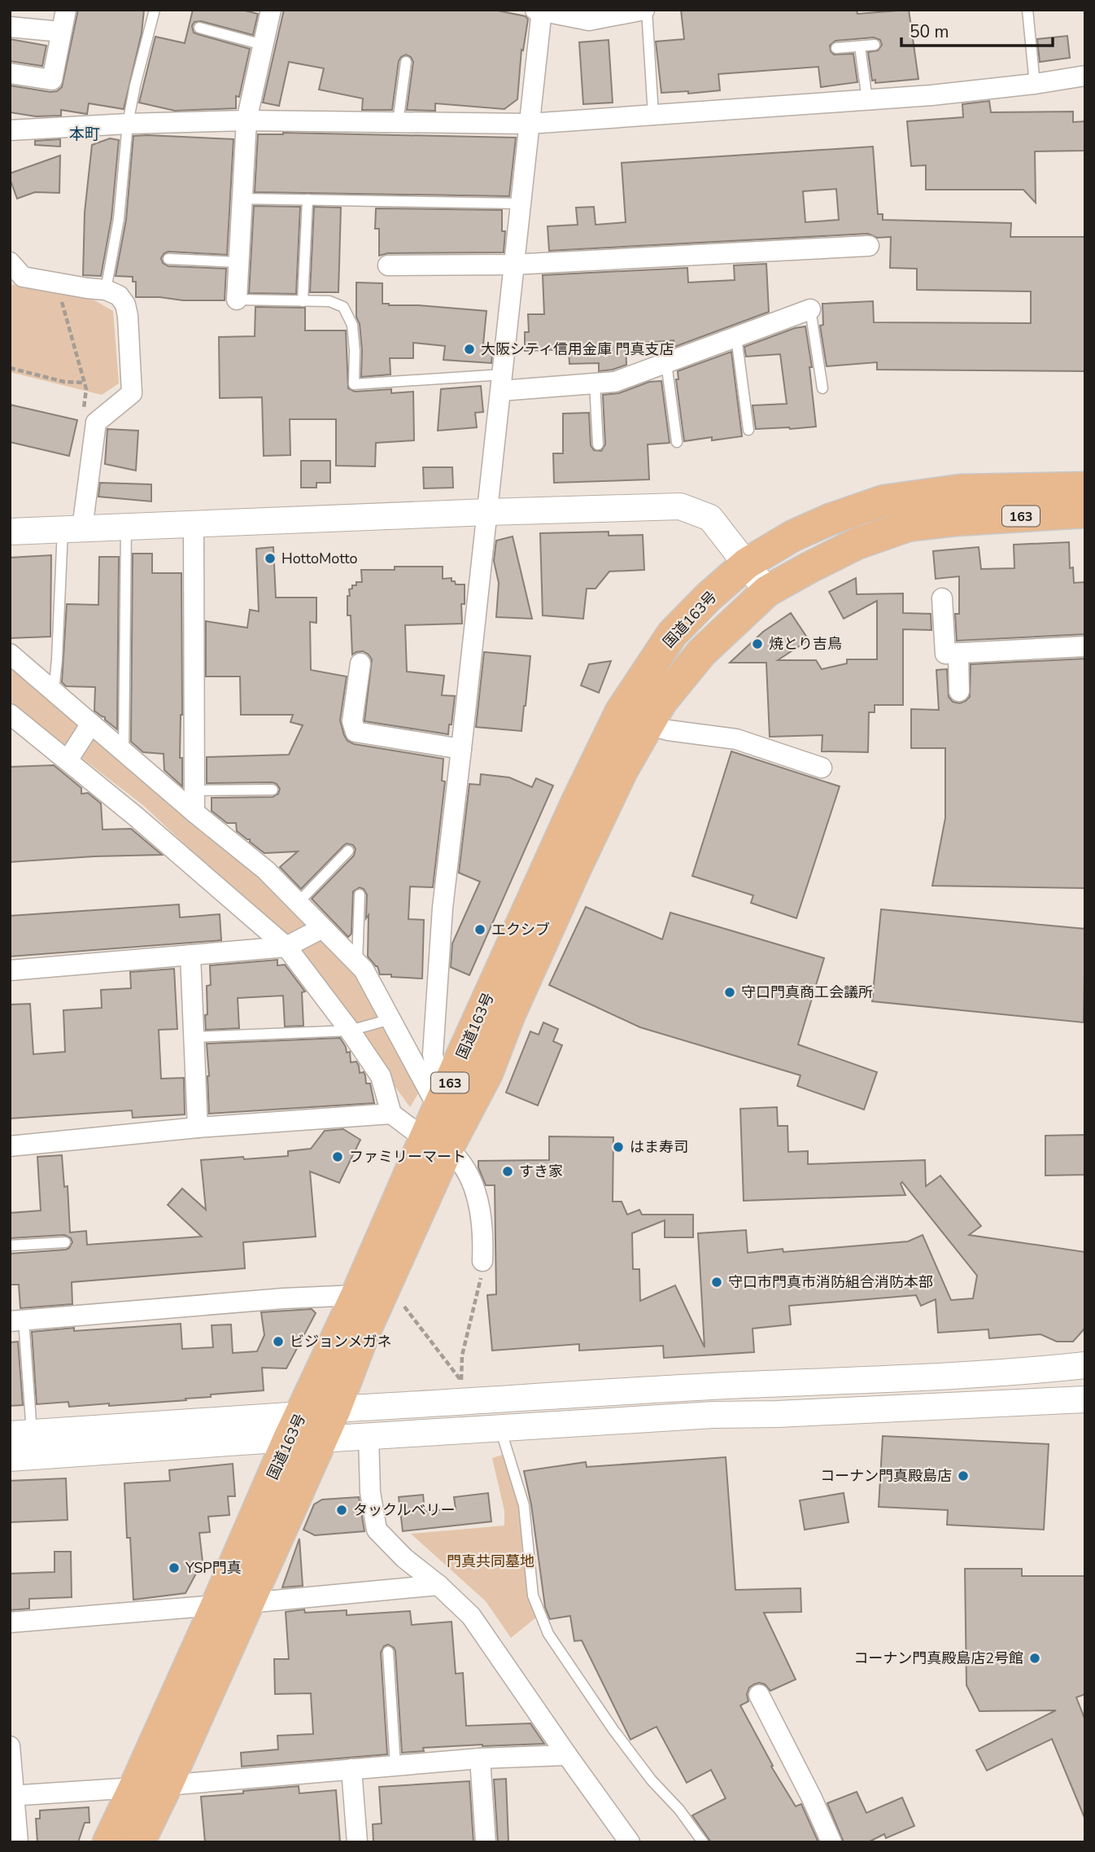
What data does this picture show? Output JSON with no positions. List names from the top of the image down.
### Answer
{
  "streets": {
    "highway": ["163", "国道163号"]
  },
  "districts": ["本町"],
  "parks": ["門真共同墓地"],
  "places": [
    "大阪シティ信用金庫 門真支店",
    "HottoMotto",
    "焼とり吉鳥",
    "エクシブ",
    "守口門真商工会議所",
    "はま寿司",
    "ファミリーマート",
    "すき家",
    "守口市門真市消防組合消防本部",
    "ビジョンメガネ",
    "コーナン門真殿島店",
    "タックルベリー",
    "YSP門真",
    "コーナン門真殿島店2号館"
  ],
  "scale_bar": "50 m"
}
